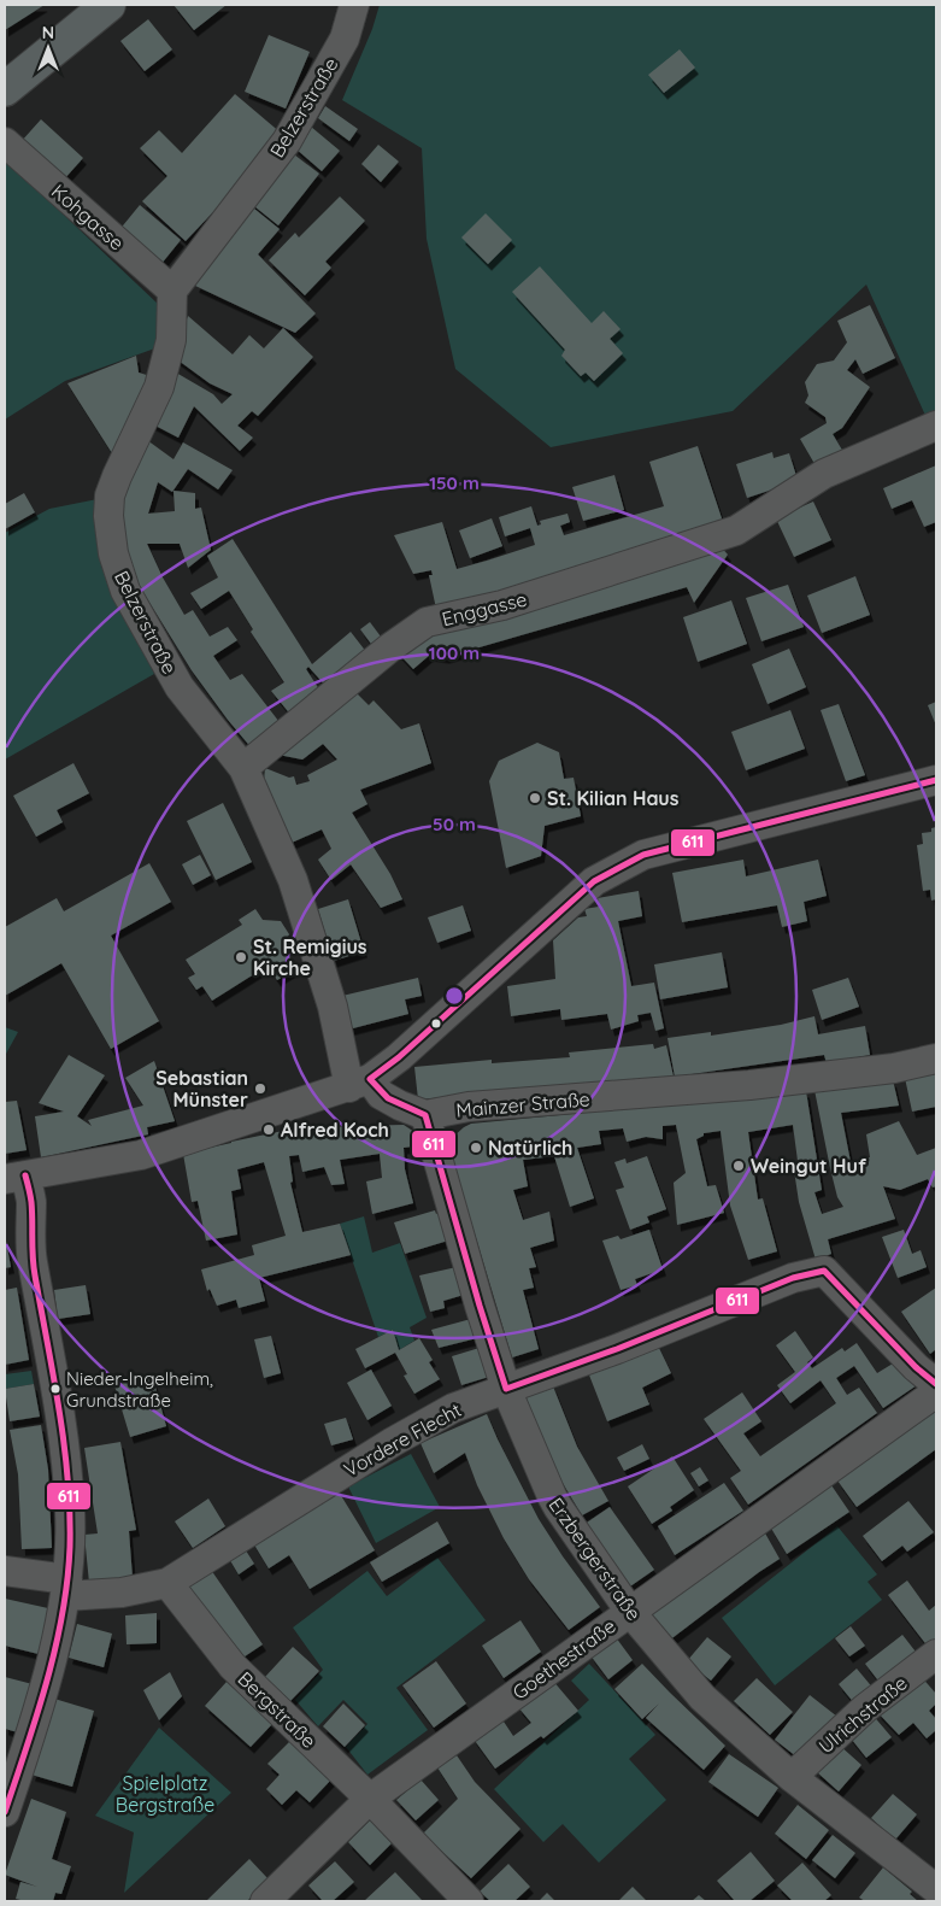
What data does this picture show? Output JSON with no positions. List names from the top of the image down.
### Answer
{
  "streets": {
    "street": [
      "Belzerstraße",
      "Kohgasse",
      "Enggasse",
      "Mainzer Straße",
      "Vordere Flecht",
      "Erzbergerstraße",
      "Goethestraße",
      "Bergstraße",
      "Ulrichstraße"
    ]
  },
  "crossings": [
    ["Belzerstraße", "Kohgasse"],
    ["Belzerstraße", "Enggasse"],
    ["Mainzer Straße", "Erzbergerstraße"],
    ["Vordere Flecht", "Erzbergerstraße"],
    ["Vordere Flecht", "Bergstraße"],
    ["Erzbergerstraße", "Goethestraße"],
    ["Erzbergerstraße", "Ulrichstraße"],
    ["Goethestraße", "Bergstraße"]
  ],
  "parks": ["Spielplatz Bergstraße"],
  "places": [
    "St. Kilian Haus",
    "St. Remigius Kirche",
    "Sebastian Münster",
    "Alfred Koch",
    "Natürlich",
    "Weingut Huf",
    "Nieder-Ingelheim, Grundstraße"
  ],
  "lines": ["transit line 611"],
  "north": "top",
  "rings": ["150 m", "100 m", "50 m"]
}
